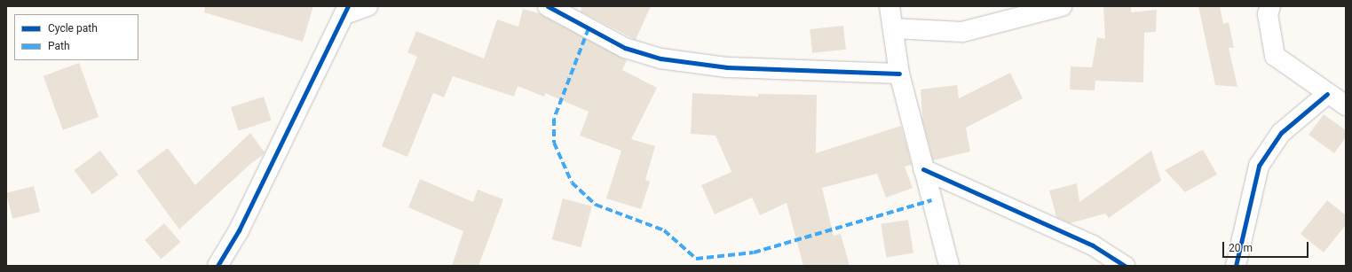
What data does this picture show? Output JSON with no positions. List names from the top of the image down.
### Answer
{
  "legend": ["Cycle path", "Path"],
  "scale_bar": "20 m"
}
